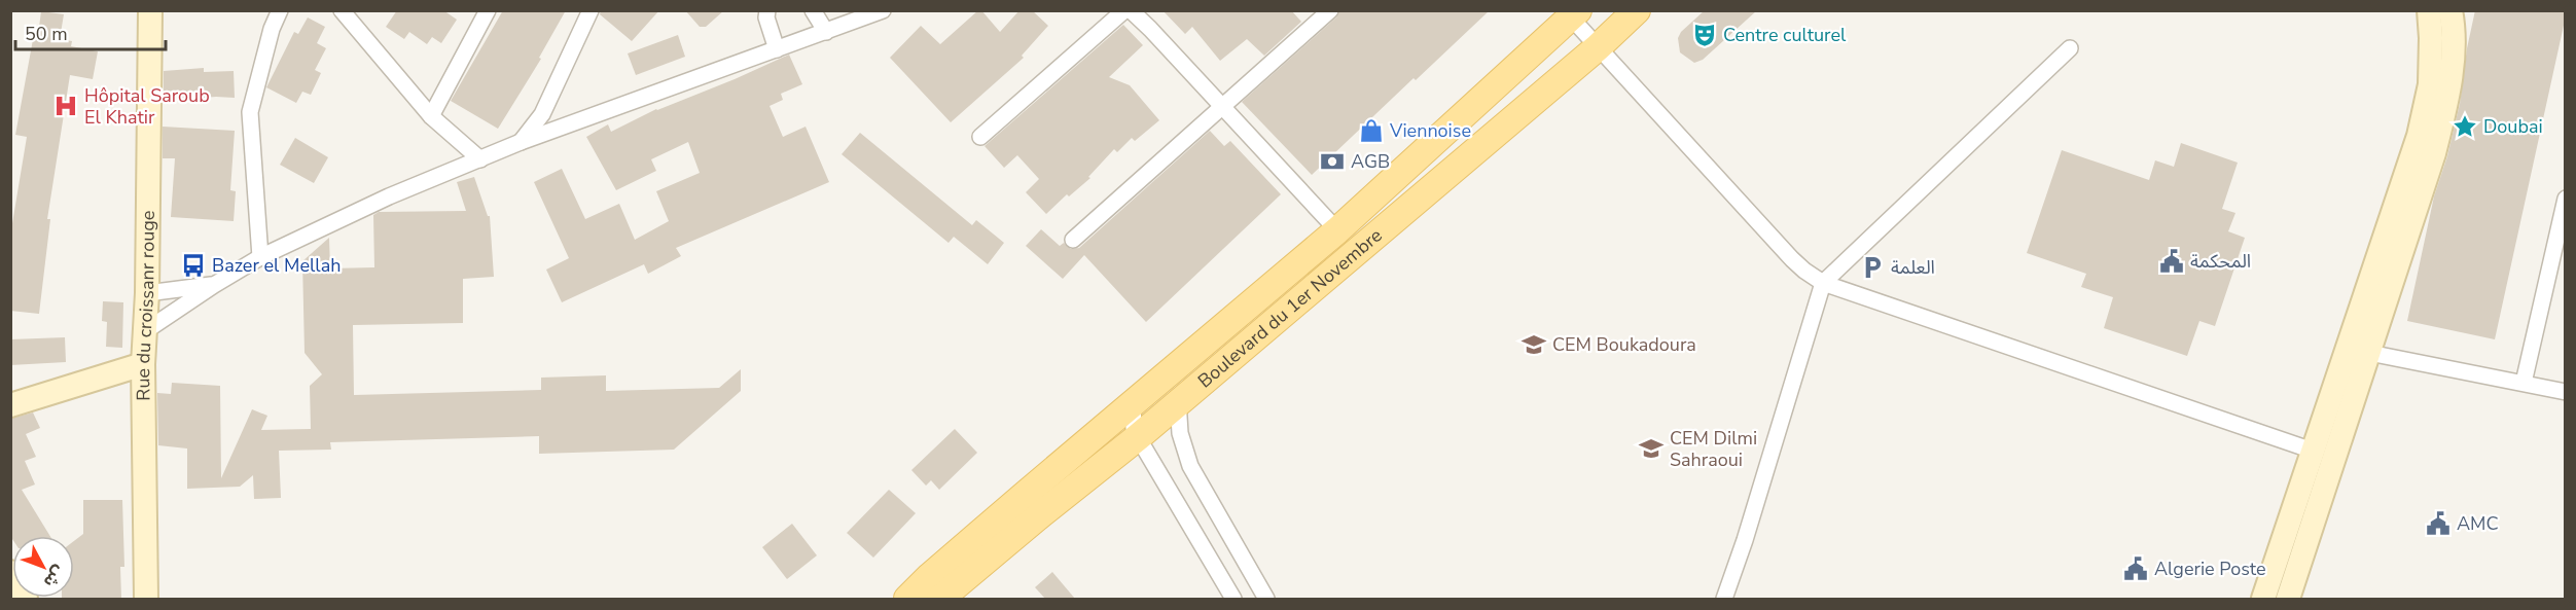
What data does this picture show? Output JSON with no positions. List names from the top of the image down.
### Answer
{
  "streets": {
    "main road": ["Rue du croissanr rouge", "Boulevard du 1er Novembre"]
  },
  "places": {
    "theatre": ["Centre culturel"],
    "hospital": ["Hôpital Saroub El Khatir"],
    "place": ["Doubai"],
    "shop": ["Viennoise"],
    "bank": ["AGB"],
    "public building": ["المحكمة", "AMC", "Algerie Poste"],
    "bus stop": ["Bazer el Mellah"],
    "parking": ["العلمة"],
    "school or university": ["CEM Boukadoura", "CEM Dilmi Sahraoui"]
  },
  "scale_bar": "50 m",
  "north": "bottom right"
}
